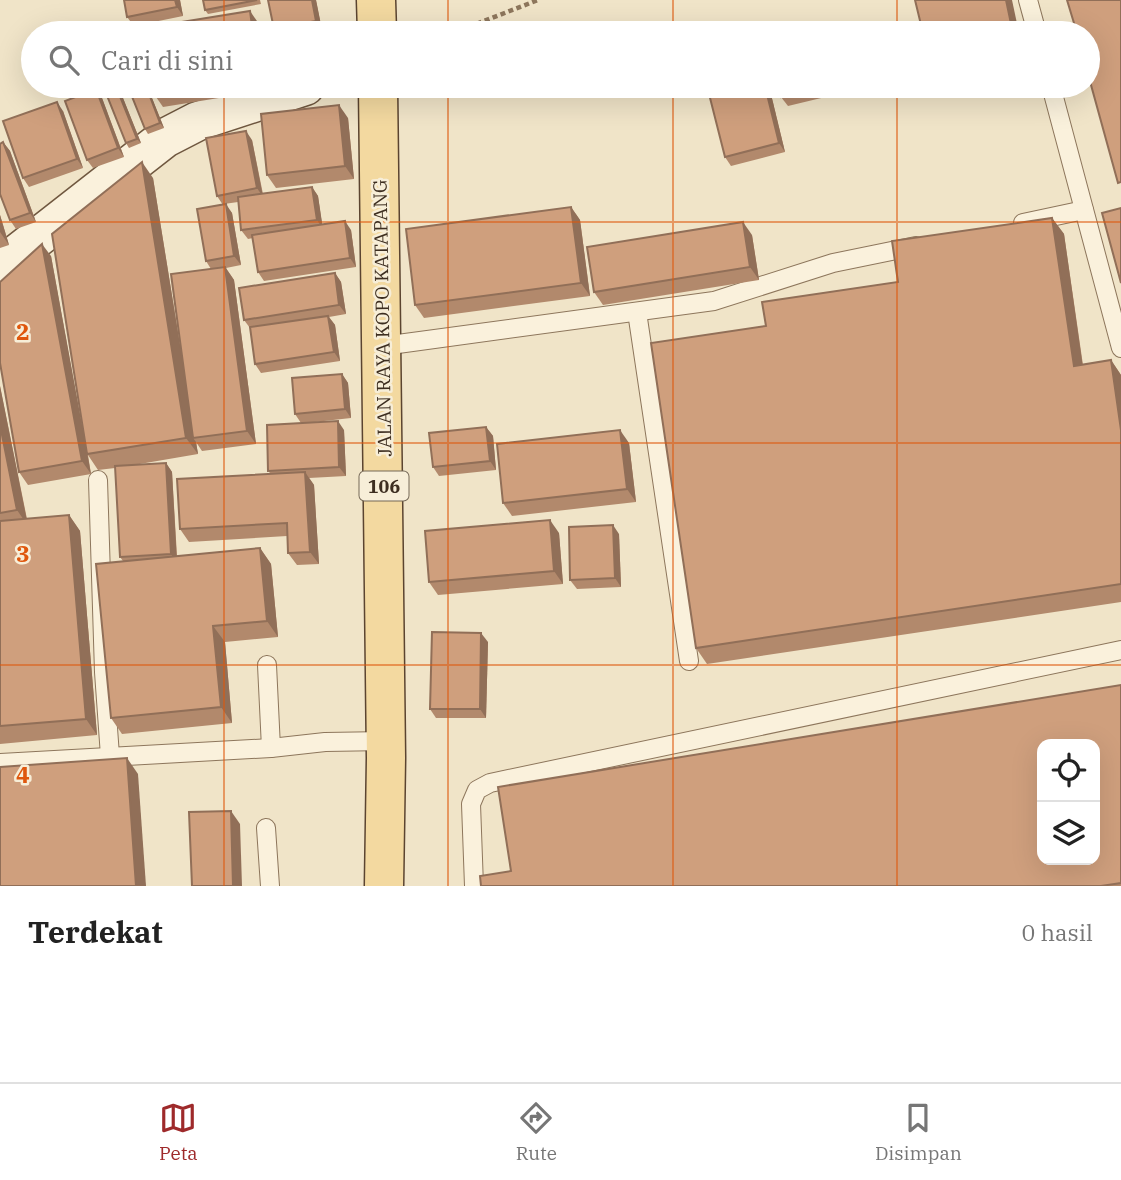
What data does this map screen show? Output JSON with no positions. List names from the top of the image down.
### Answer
{
  "streets": {
    "main road": ["JALAN RAYA KOPO KATAPANG", "106"]
  },
  "page": {
    "search": "Cari di sini",
    "heading": ["Terdekat", "0 hasil"],
    "nav": ["Peta", "Rute", "Disimpan"]
  },
  "grid": {
    "rows": ["2", "3", "4"]
  }
}
